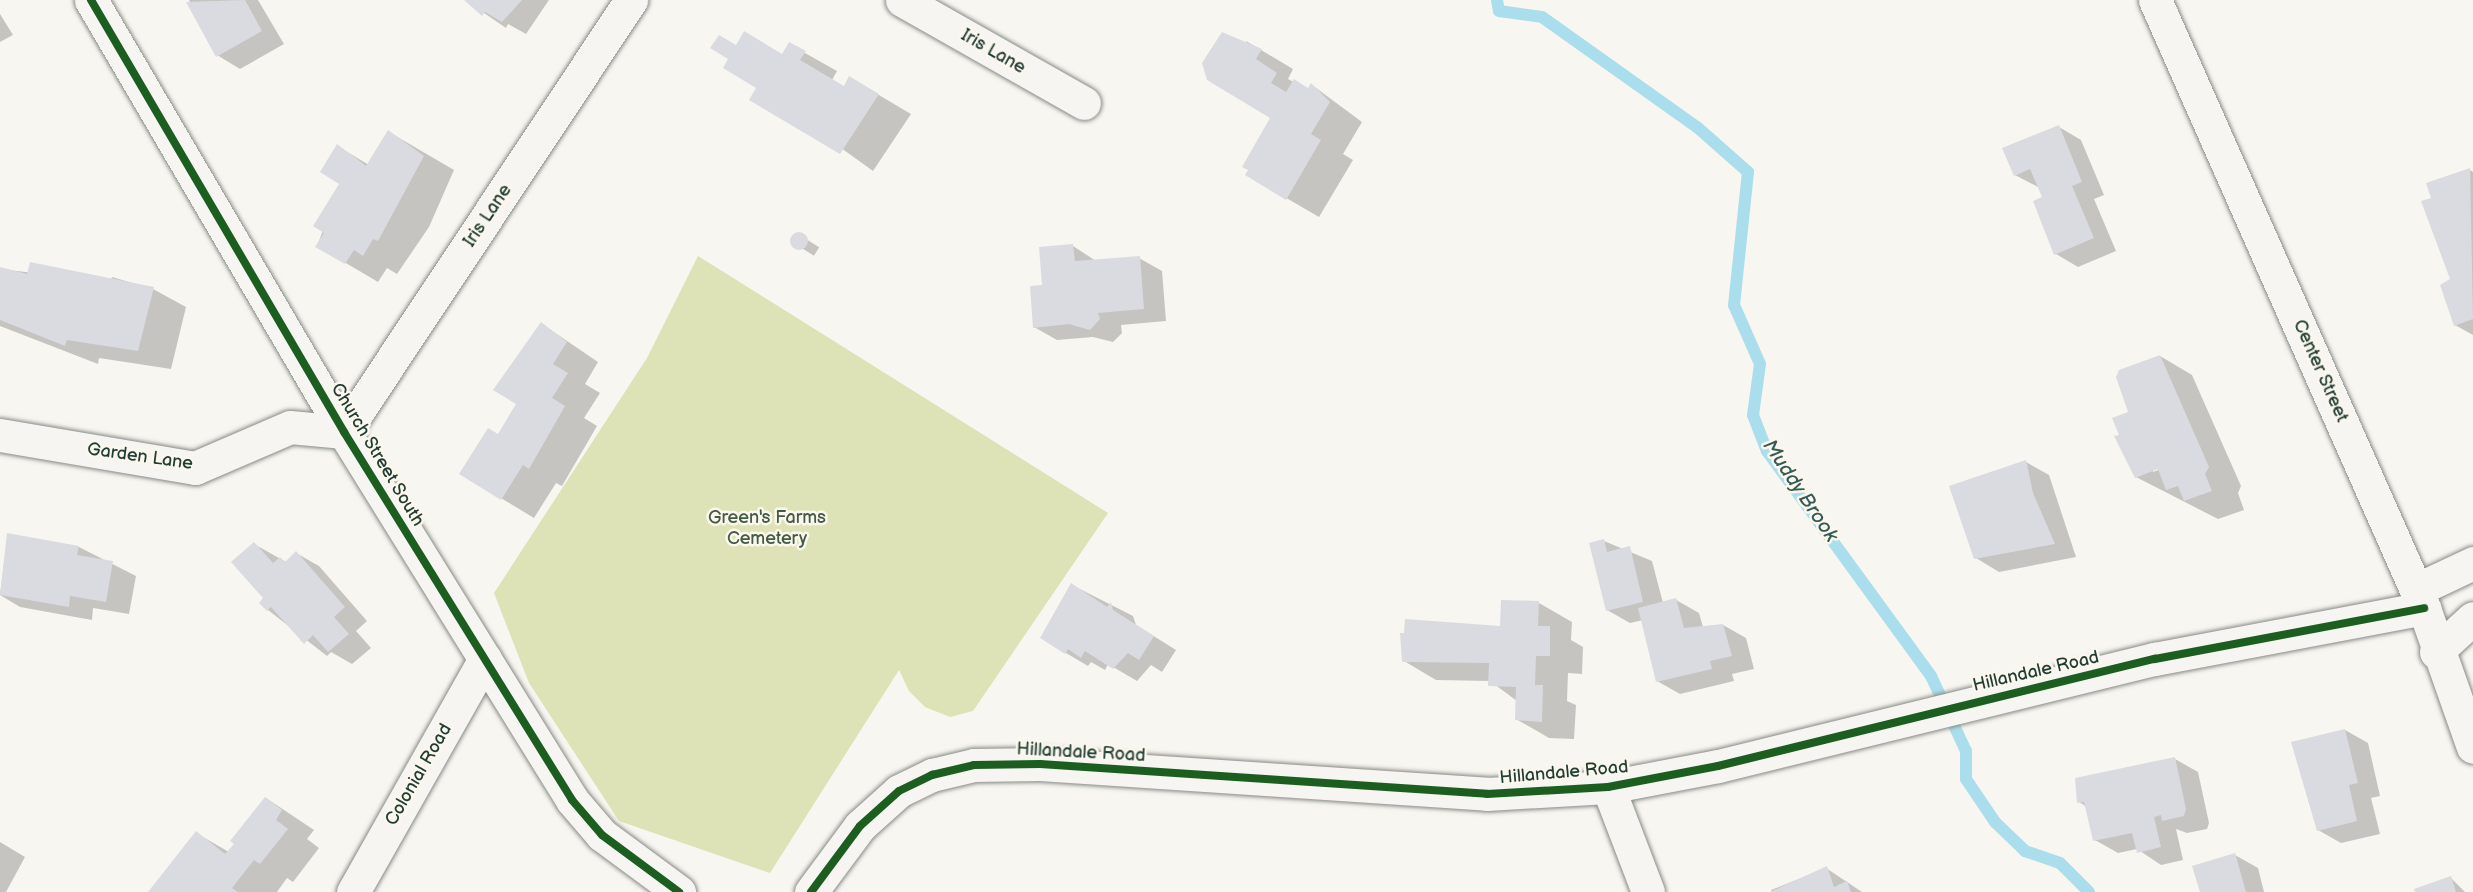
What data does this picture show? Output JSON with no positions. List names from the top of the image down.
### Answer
{
  "streets": {
    "street": [
      "Iris Lane",
      "Center Street",
      "Church Street South",
      "Garden Lane",
      "Hillandale Road",
      "Colonial Road"
    ]
  },
  "crossings": [
    ["Iris Lane", "Church Street South"],
    ["Iris Lane", "Garden Lane"],
    ["Center Street", "Hillandale Road"],
    ["Church Street South", "Garden Lane"],
    ["Church Street South", "Colonial Road"]
  ],
  "water": ["Muddy Brook"],
  "parks": ["Green's Farms Cemetery"]
}
